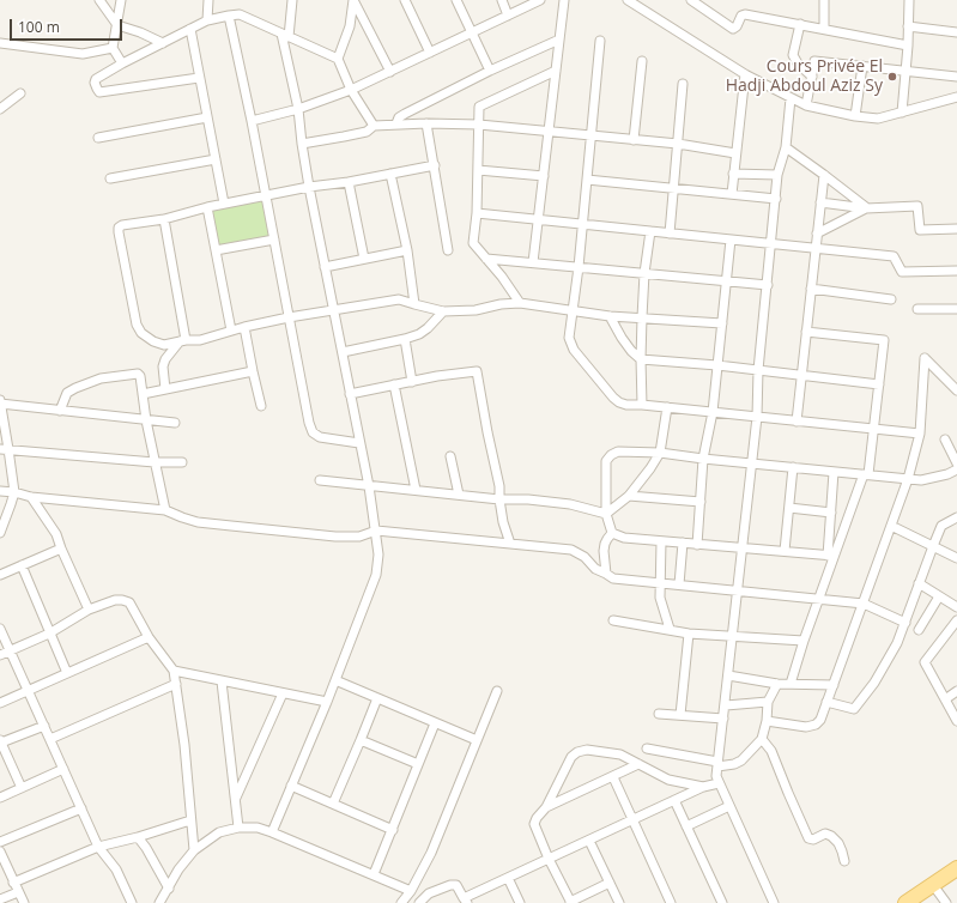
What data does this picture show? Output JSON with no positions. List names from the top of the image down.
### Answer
{
  "places": ["Cours Privée El Hadji Abdoul Aziz Sy"],
  "scale_bar": "100 m"
}
